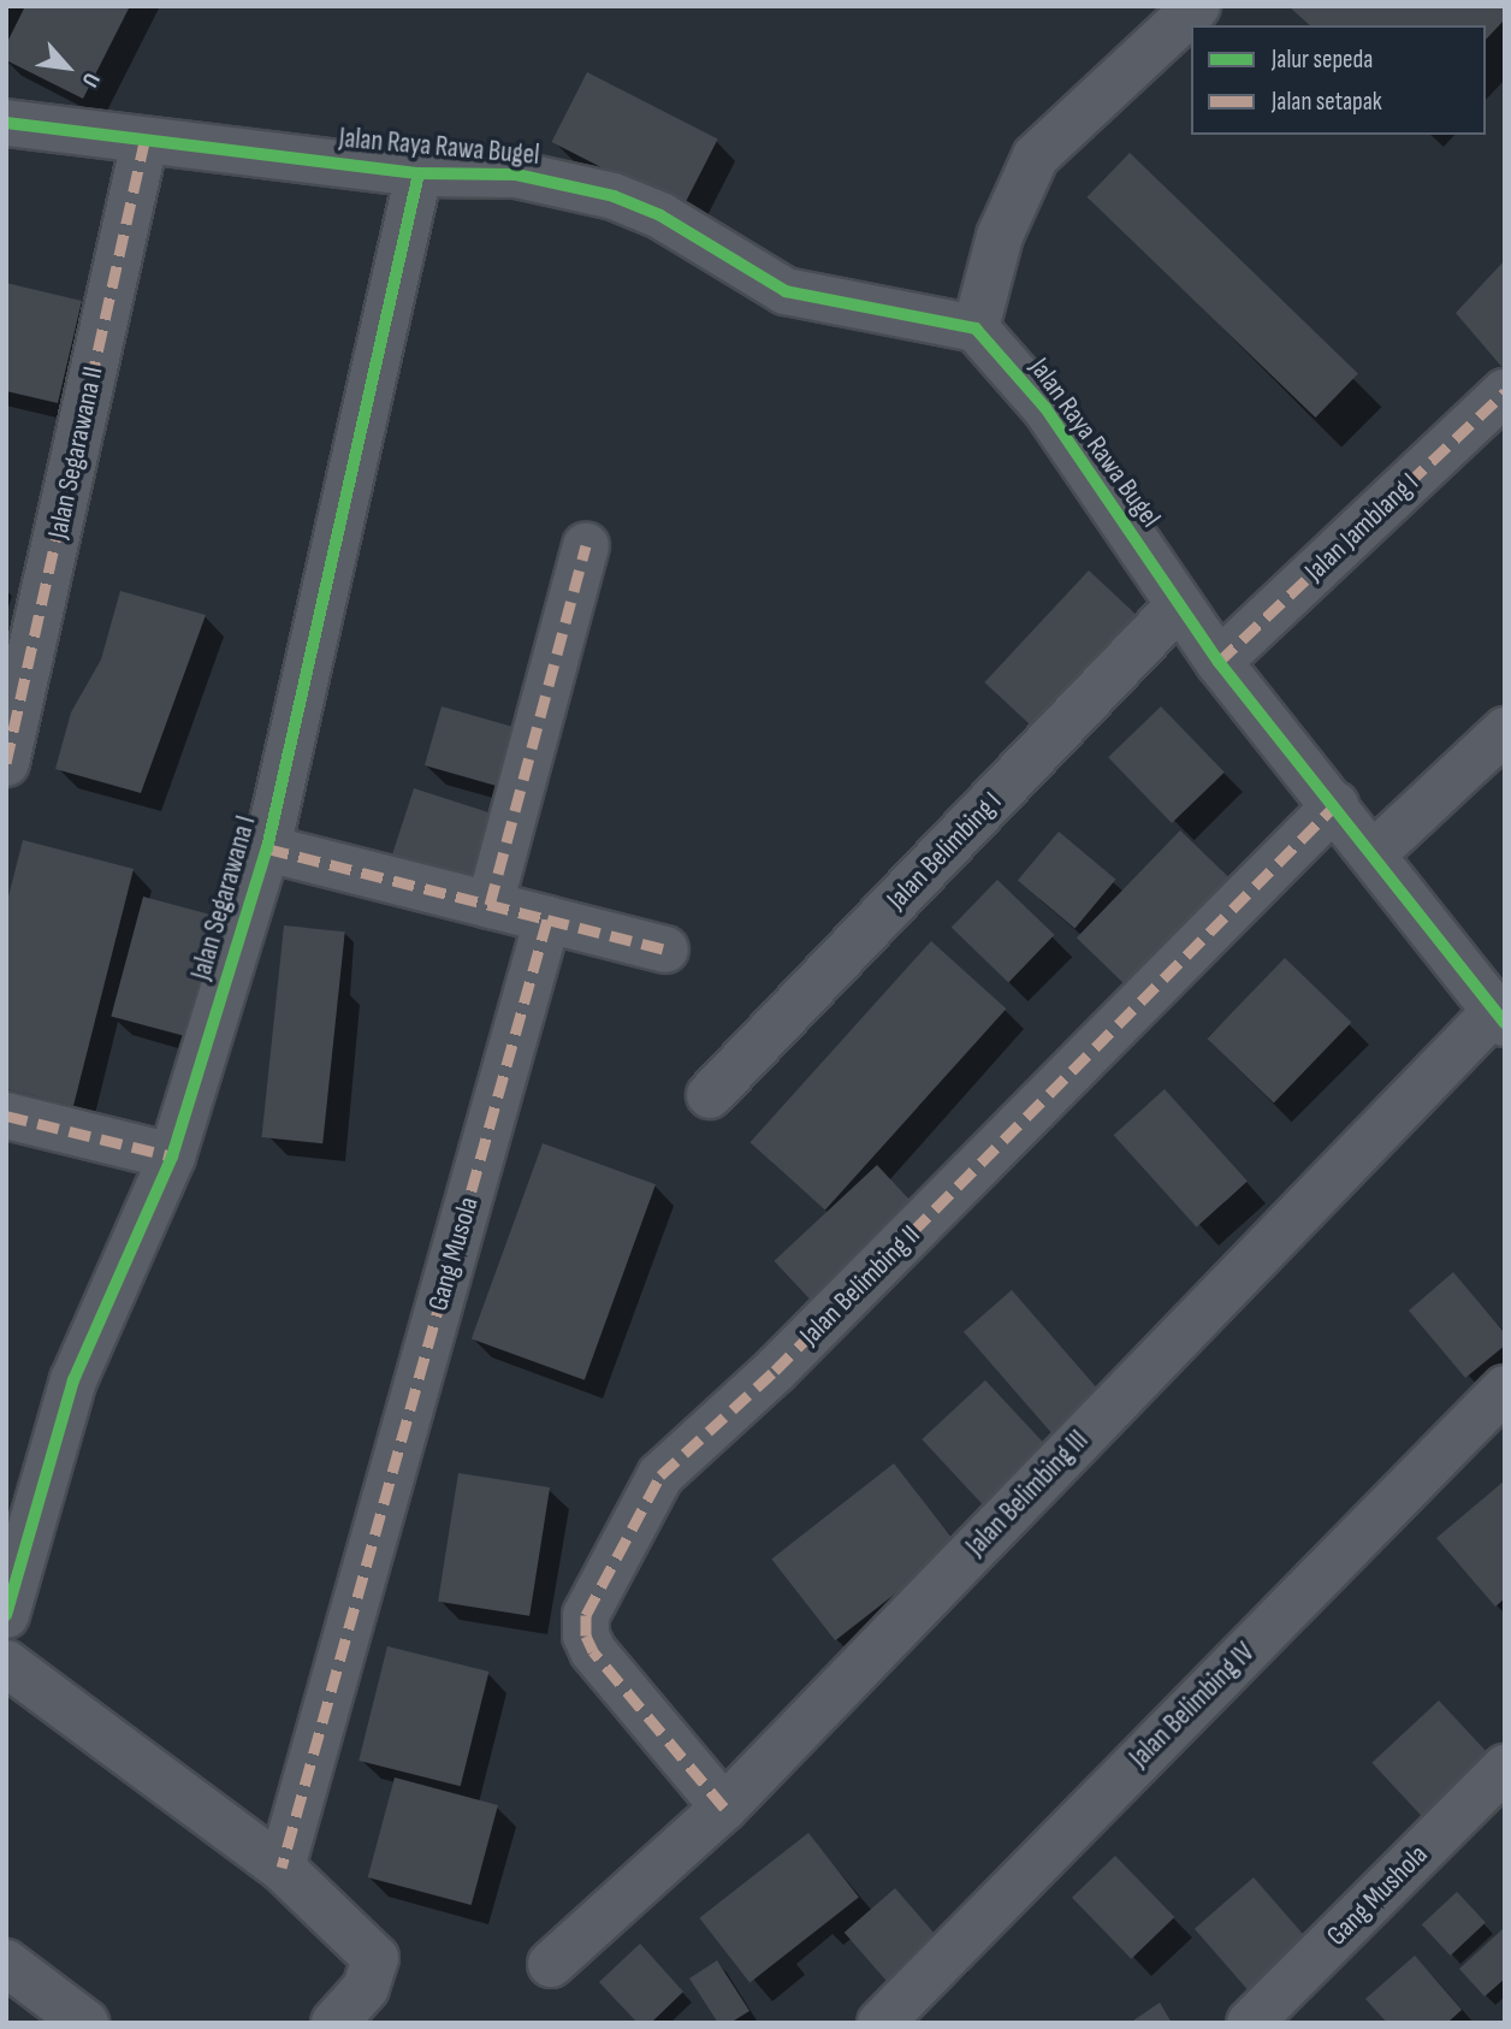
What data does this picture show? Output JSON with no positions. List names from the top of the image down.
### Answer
{
  "streets": {
    "street": [
      "Jalan Raya Rawa Bugel",
      "Jalan Segarawana II",
      "Jalan Jamblang I",
      "Jalan Belimbing I",
      "Jalan Segarawana I",
      "Gang Musola",
      "Jalan Belimbing II",
      "Jalan Belimbing III",
      "Jalan Belimbing IV",
      "Gang Mushola"
    ]
  },
  "crossings": [
    ["Jalan Raya Rawa Bugel", "Jalan Segarawana II"],
    ["Jalan Raya Rawa Bugel", "Jalan Jamblang I"],
    ["Jalan Raya Rawa Bugel", "Jalan Belimbing I"],
    ["Jalan Raya Rawa Bugel", "Jalan Segarawana I"],
    ["Jalan Raya Rawa Bugel", "Jalan Belimbing II"],
    ["Jalan Raya Rawa Bugel", "Jalan Belimbing III"],
    ["Jalan Belimbing II", "Jalan Belimbing III"]
  ],
  "legend": ["Jalur sepeda", "Jalan setapak"],
  "north": "bottom right"
}
